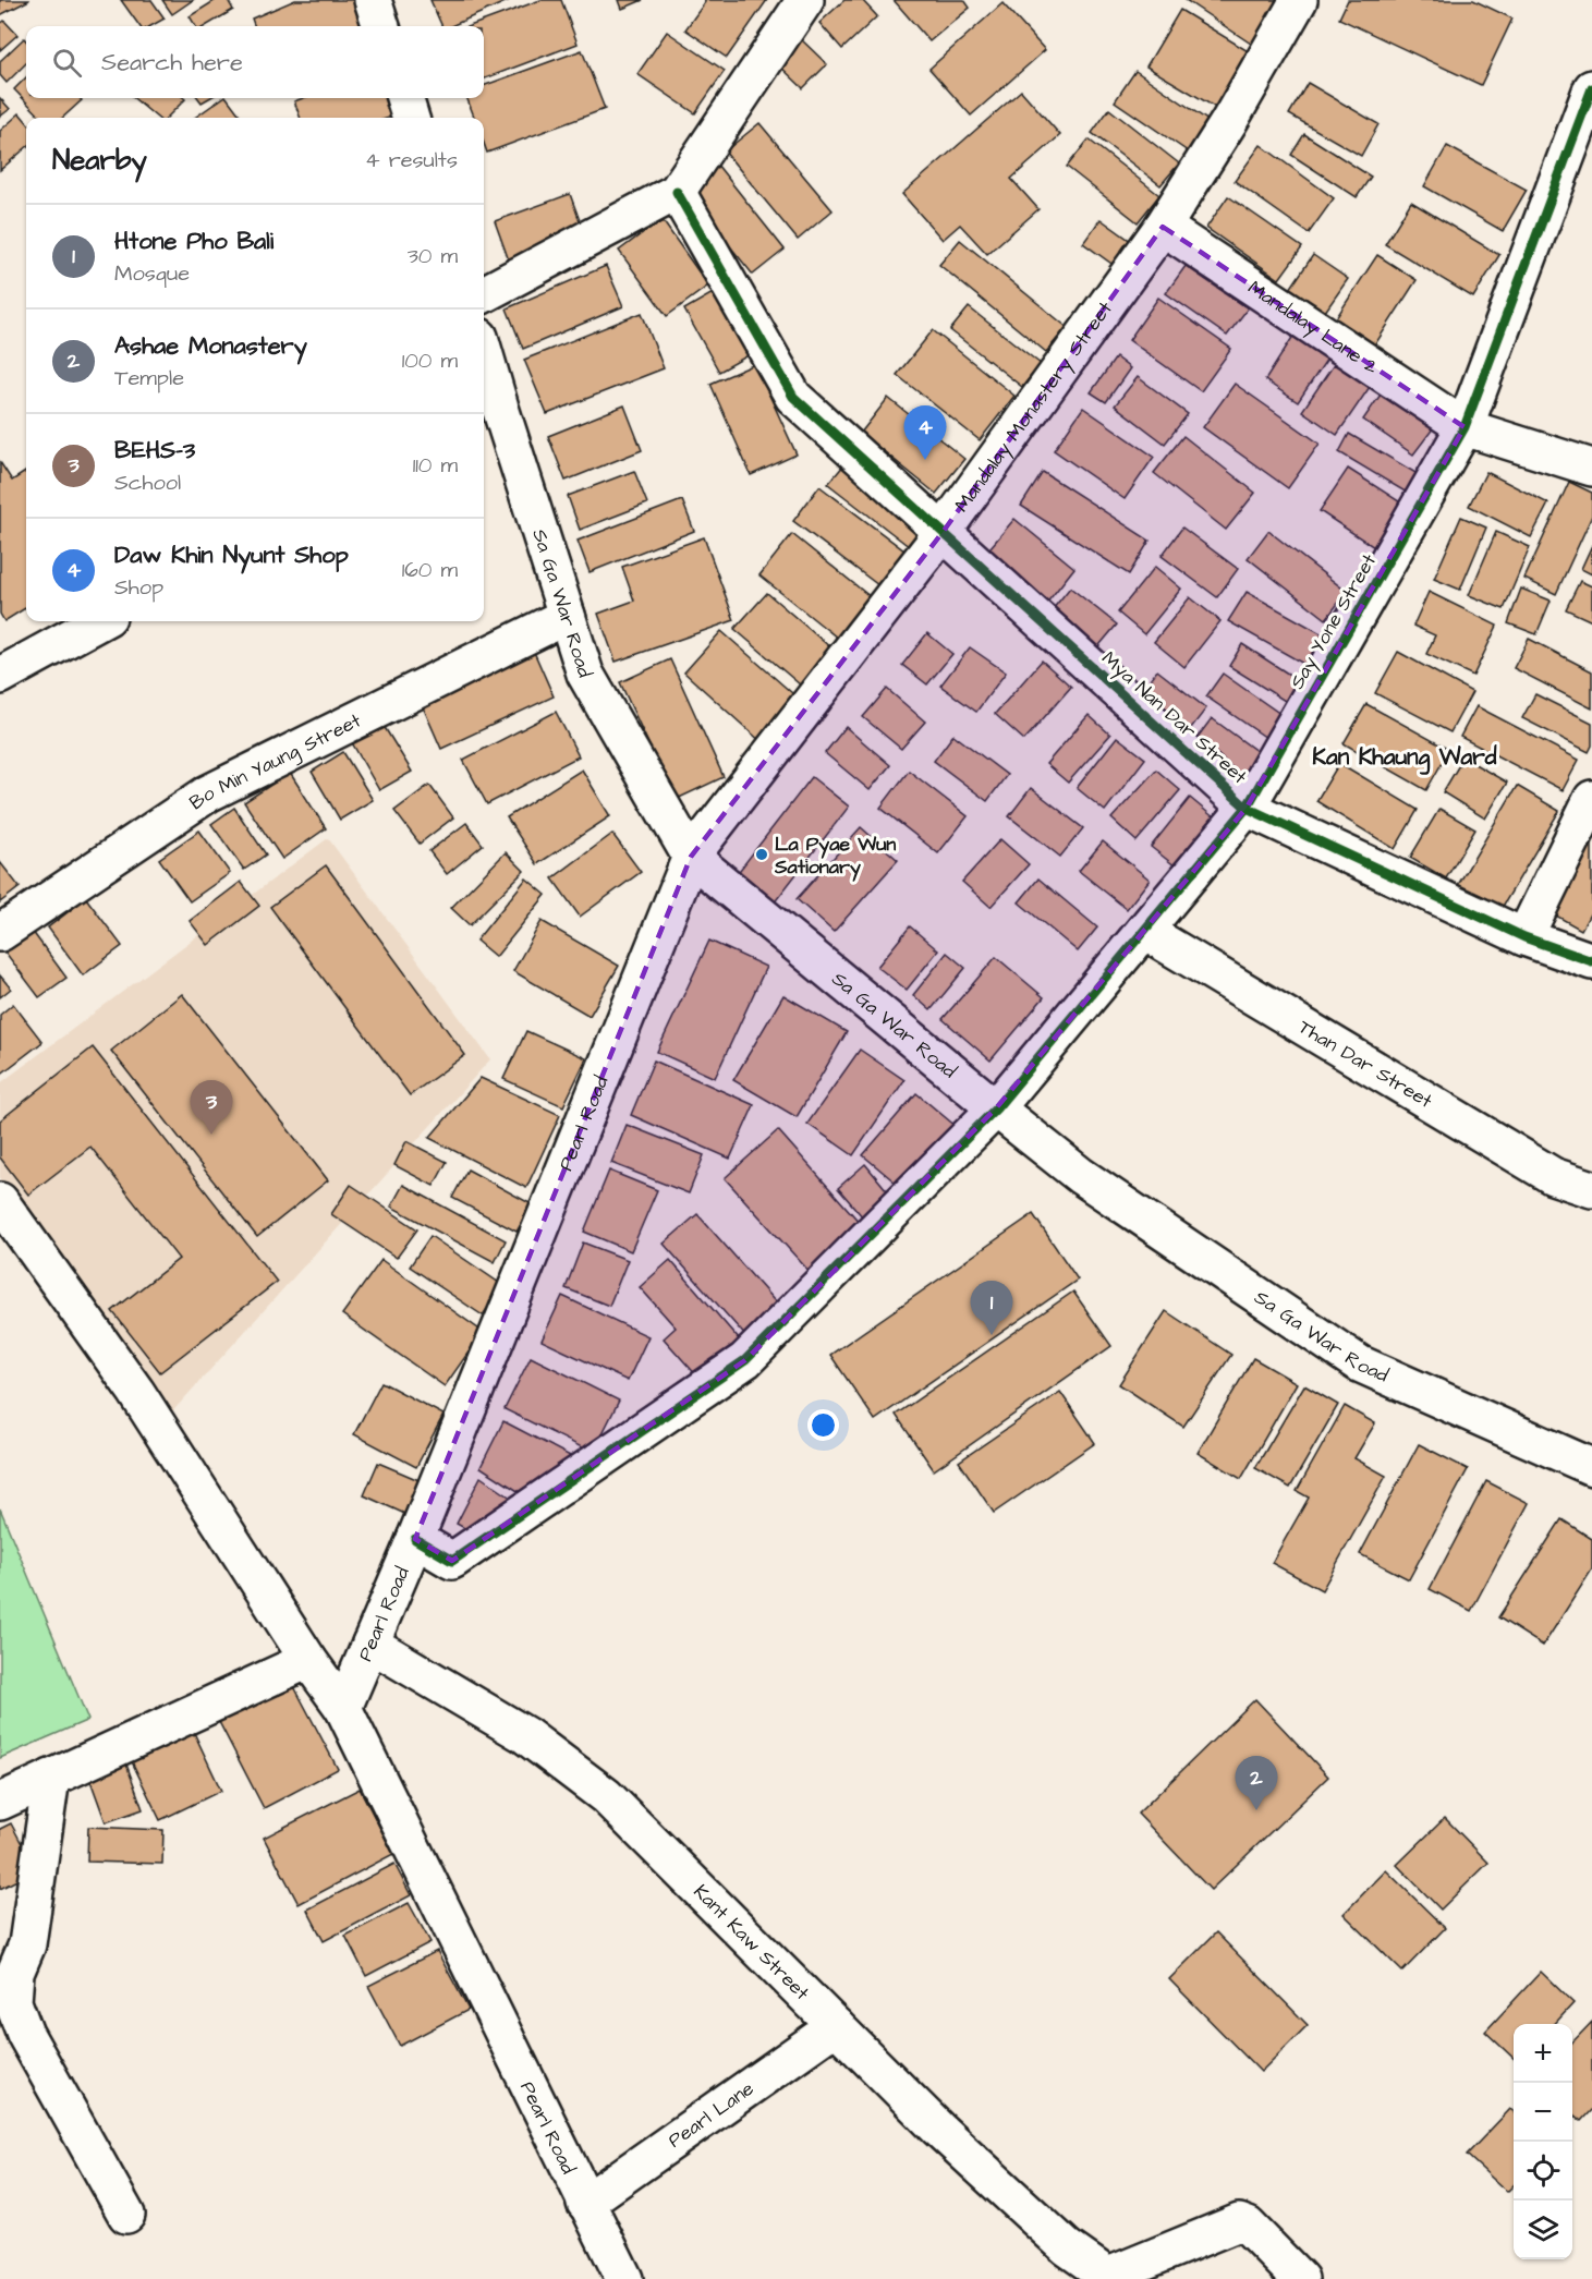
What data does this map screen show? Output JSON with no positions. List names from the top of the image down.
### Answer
{
  "streets": {
    "street": [
      "Mandalay Lane 2",
      "Mandalay Monastery Street",
      "Sa Ga War Road",
      "Say Yone Street",
      "Mya Nan Dar Street",
      "Bo Min Yaung Street",
      "Than Dar Street",
      "Pearl Road",
      "Kant Kaw Street",
      "Pearl Lane"
    ]
  },
  "crossings": [
    ["Mandalay Lane 2", "Mandalay Monastery Street"],
    ["Mandalay Lane 2", "Say Yone Street"],
    ["Mandalay Monastery Street", "Sa Ga War Road"],
    ["Mandalay Monastery Street", "Mya Nan Dar Street"],
    ["Mandalay Monastery Street", "Pearl Road"],
    ["Sa Ga War Road", "Say Yone Street"],
    ["Sa Ga War Road", "Bo Min Yaung Street"],
    ["Sa Ga War Road", "Pearl Road"],
    ["Say Yone Street", "Mya Nan Dar Street"],
    ["Say Yone Street", "Than Dar Street"],
    ["Say Yone Street", "Pearl Road"],
    ["Pearl Road", "Kant Kaw Street"],
    ["Pearl Road", "Pearl Lane"],
    ["Kant Kaw Street", "Pearl Lane"]
  ],
  "districts": ["Kan Khaung Ward"],
  "places": ["La Pyae Wun Sationary"],
  "page": {
    "search": "Search here",
    "heading": ["Nearby", "4 results"],
    "list": [
      {
        "mark": "1",
        "name": "Htone Pho Bali",
        "note": "Mosque",
        "value": "30 m"
      },
      {
        "mark": "2",
        "name": "Ashae Monastery",
        "note": "Temple",
        "value": "100 m"
      },
      {
        "mark": "3",
        "name": "BEHS-3",
        "note": "School",
        "value": "110 m"
      },
      {
        "mark": "4",
        "name": "Daw Khin Nyunt Shop",
        "note": "Shop",
        "value": "160 m"
      }
    ],
    "pins": [
      "4",
      "3",
      "1",
      "2"
    ],
    "map_buttons": ["+", "−"]
  }
}
